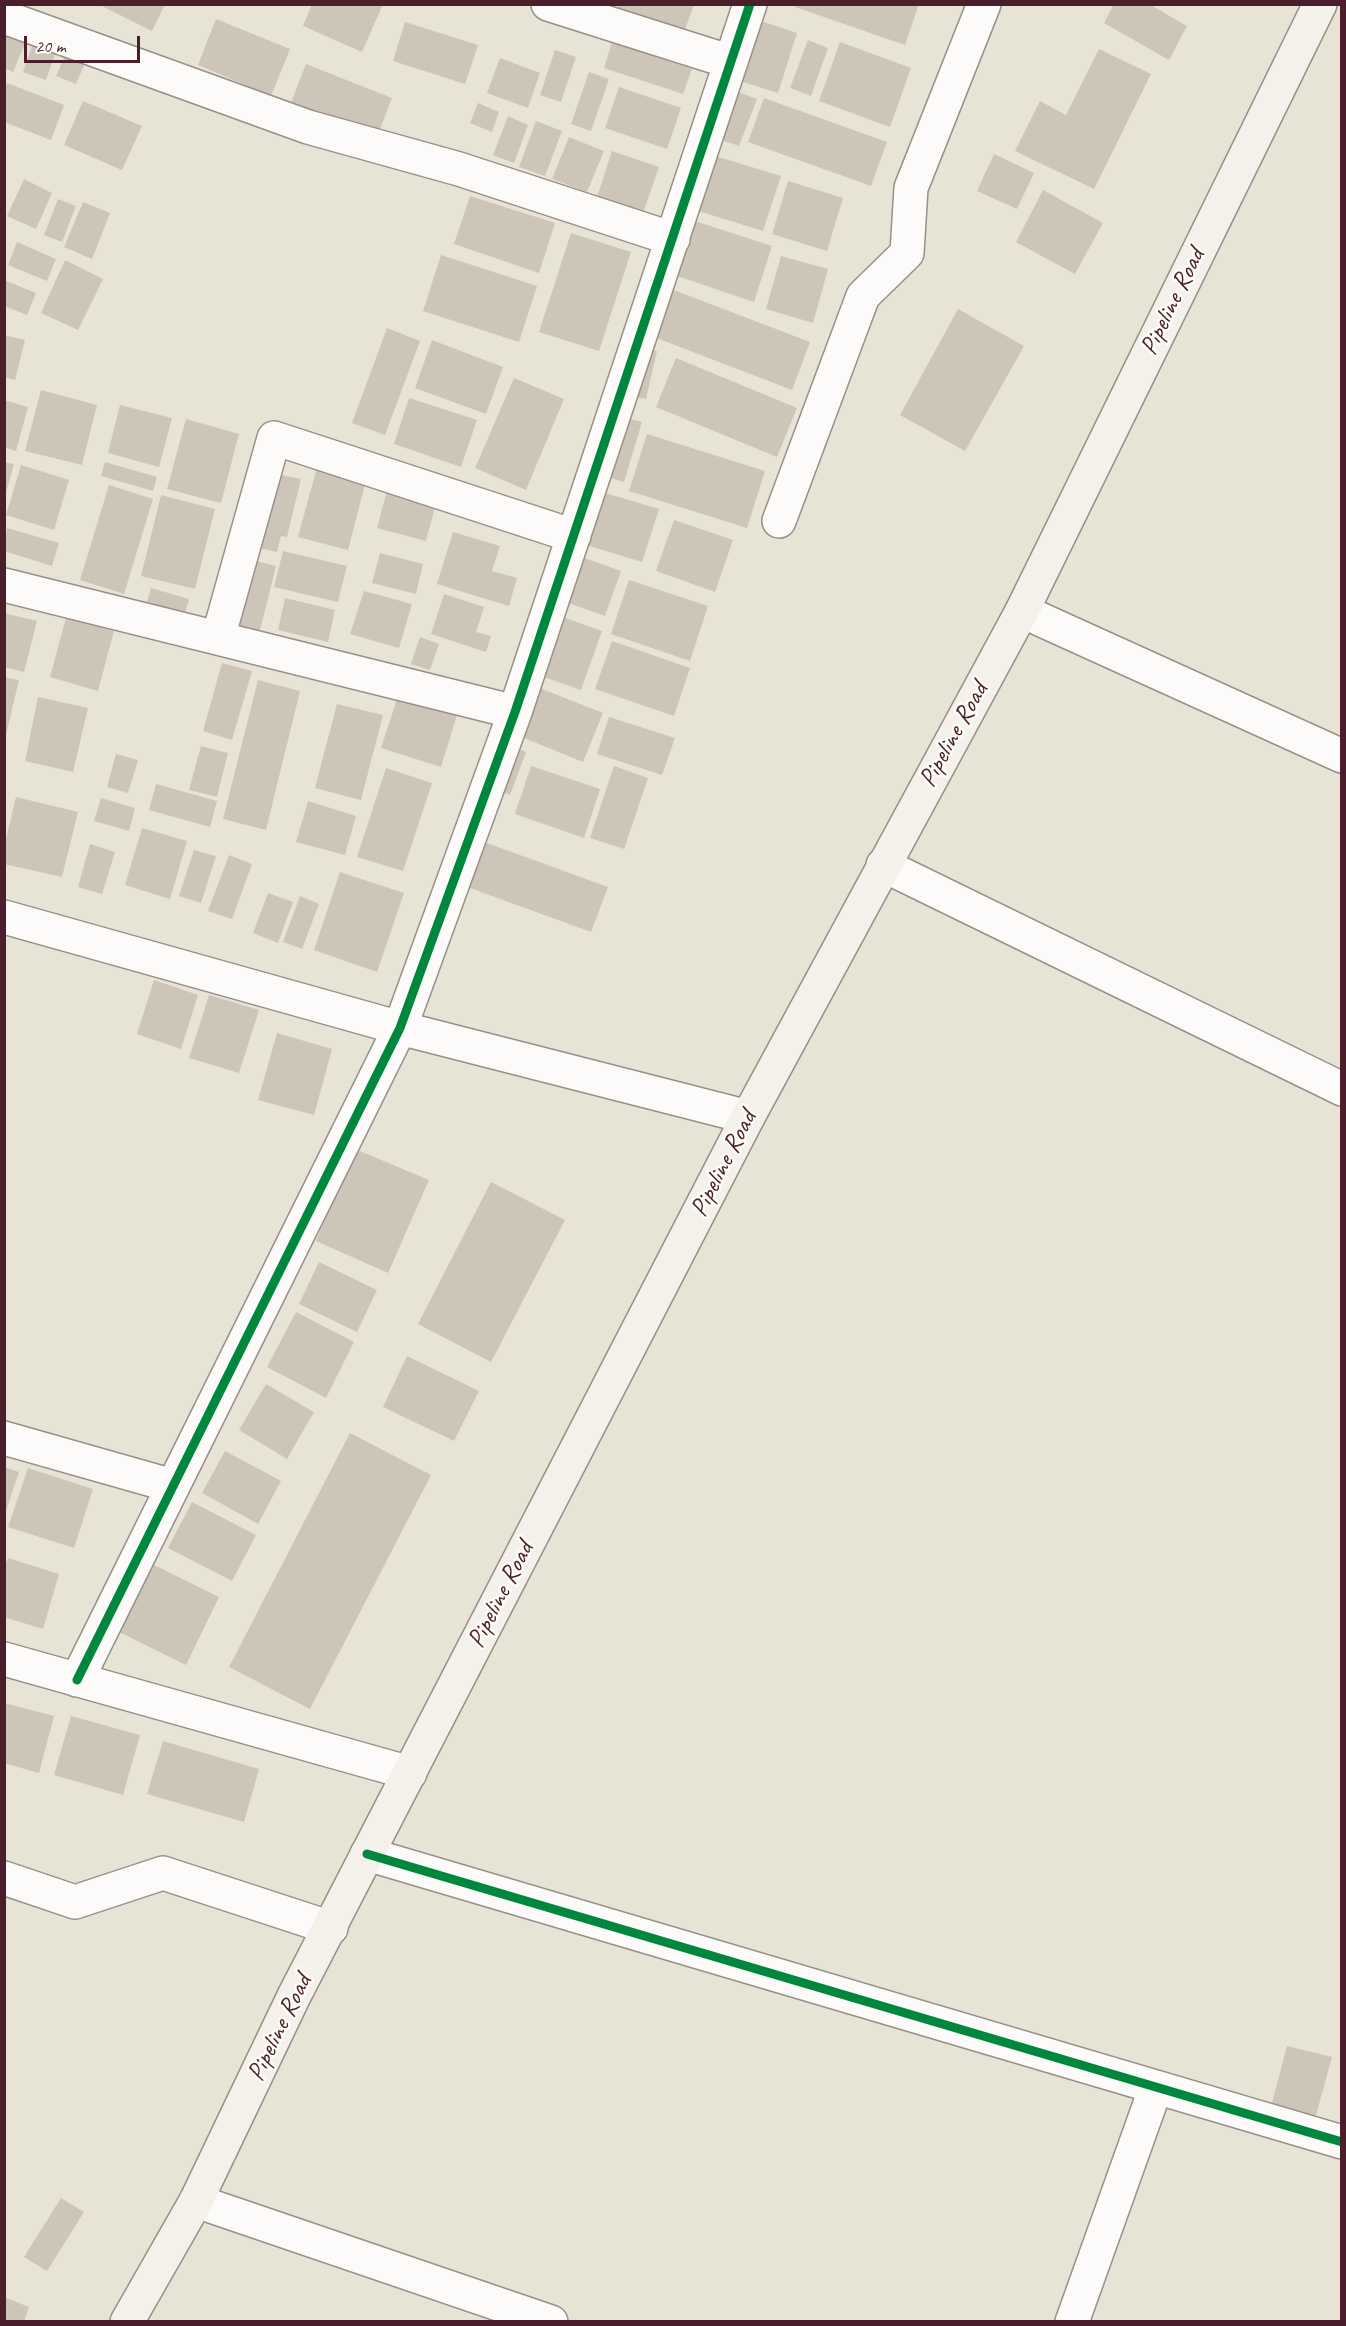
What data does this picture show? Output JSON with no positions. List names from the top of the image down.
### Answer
{
  "streets": {
    "main road": ["Pipeline Road"]
  },
  "scale_bar": "20 m"
}
